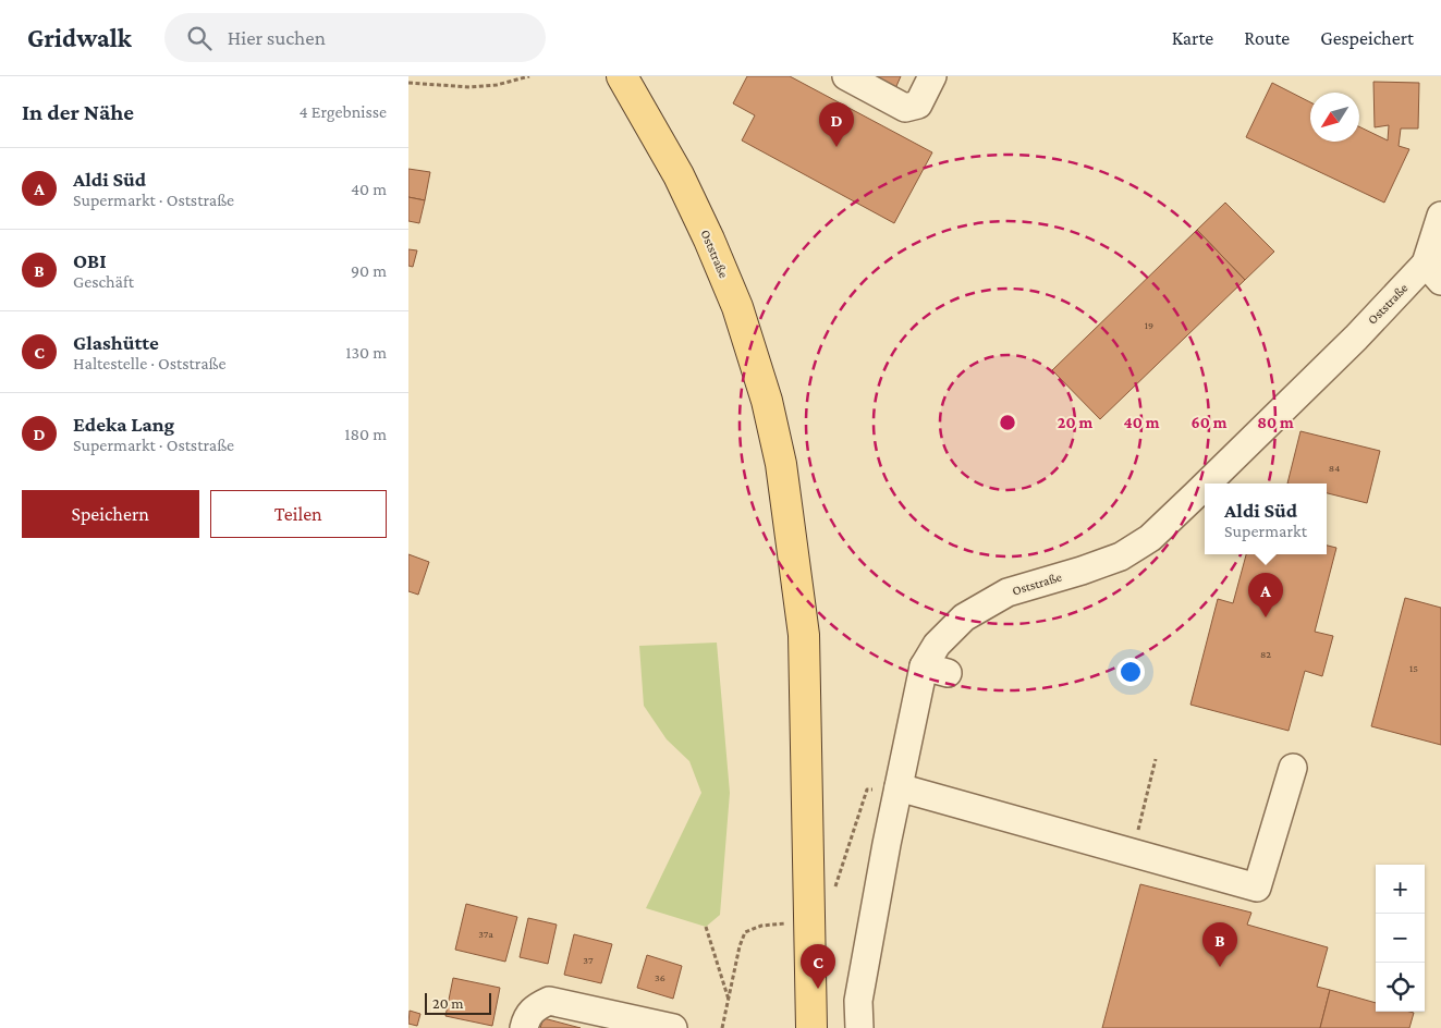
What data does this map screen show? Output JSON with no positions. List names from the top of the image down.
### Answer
{
  "streets": {
    "main road": ["Oststraße"]
  },
  "house_numbers": [
    "19",
    "84",
    "82",
    "15",
    "37a",
    "37",
    "36"
  ],
  "scale_bar": "20 m",
  "north": "bottom left",
  "page": {
    "header": "Gridwalk",
    "search": "Hier suchen",
    "nav": ["Karte", "Route", "Gespeichert"],
    "heading": ["In der Nähe", "4 Ergebnisse"],
    "pins": [
      "D",
      "A",
      "B",
      "C"
    ],
    "list": [
      {
        "mark": "A",
        "name": "Aldi Süd",
        "note": "Supermarkt · Oststraße",
        "value": "40 m"
      },
      {
        "mark": "B",
        "name": "OBI",
        "note": "Geschäft",
        "value": "90 m"
      },
      {
        "mark": "C",
        "name": "Glashütte",
        "note": "Haltestelle · Oststraße",
        "value": "130 m"
      },
      {
        "mark": "D",
        "name": "Edeka Lang",
        "note": "Supermarkt · Oststraße",
        "value": "180 m"
      }
    ],
    "buttons": ["Speichern", "Teilen"],
    "popup": ["Aldi Süd", "Supermarkt"],
    "map_buttons": ["+", "−"],
    "scale": "20 m"
  },
  "rings": [
    "20 m",
    "40 m",
    "60 m",
    "80 m"
  ]
}
